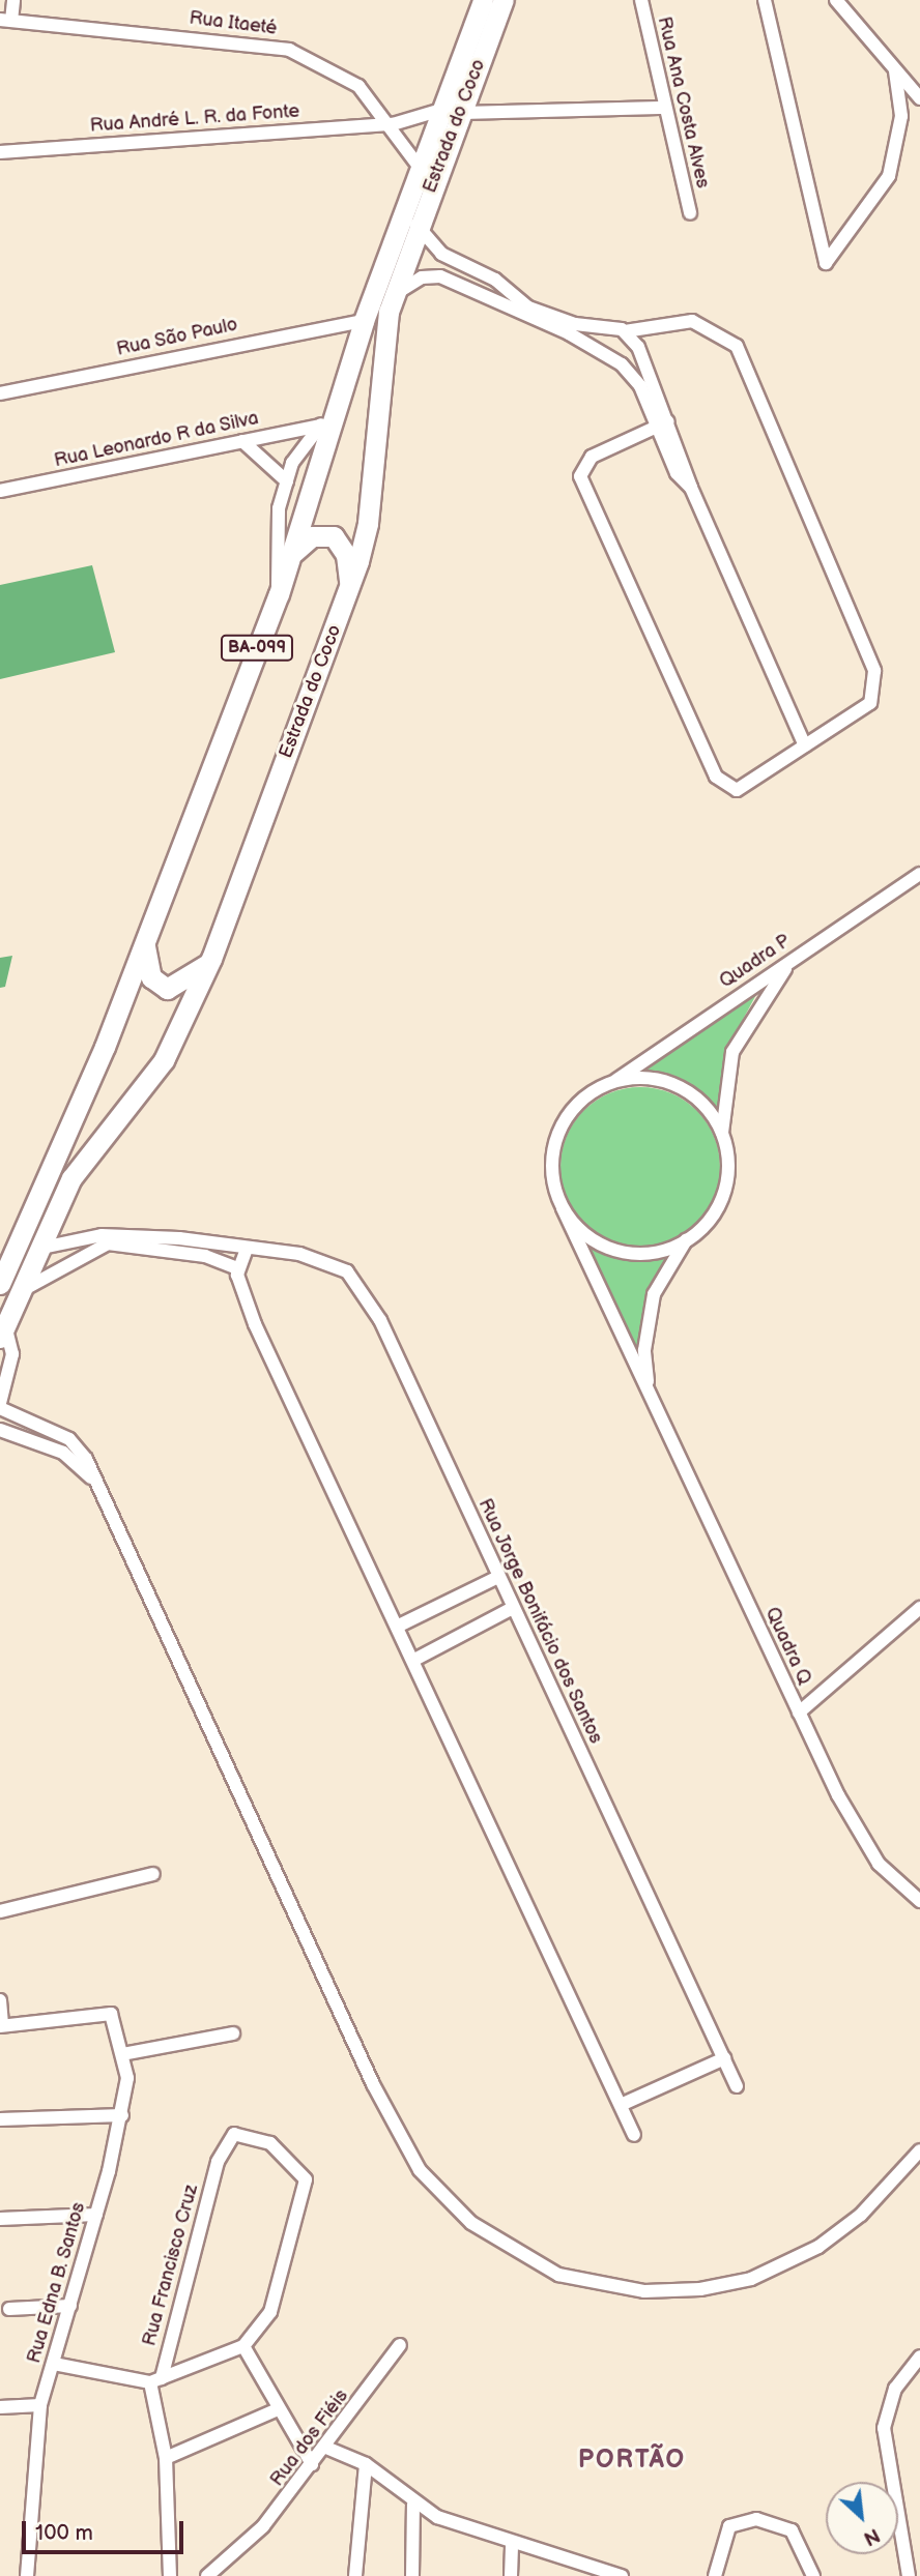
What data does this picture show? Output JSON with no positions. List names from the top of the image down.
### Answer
{
  "streets": {
    "highway": ["Estrada do Coco", "BA-099"],
    "street": [
      "Rua Itaeté",
      "Rua Ana Costa Alves",
      "Rua André L. R. da Fonte",
      "Rua São Paulo",
      "Rua Leonardo R da Silva",
      "Quadra P",
      "Rua Jorge Bonifácio dos Santos",
      "Quadra Q",
      "Rua Francisco Cruz",
      "Rua Edna B. Santos",
      "Rua dos Fiéis"
    ]
  },
  "crossings": [
    ["Rua Itaeté", "Rua André L. R. da Fonte"],
    ["Rua Ana Costa Alves", "Rua André L. R. da Fonte"],
    ["Rua André L. R. da Fonte", "Estrada do Coco"],
    ["Estrada do Coco", "Rua São Paulo"]
  ],
  "districts": ["PORTÃO"],
  "scale_bar": "100 m",
  "north": "bottom right"
}
